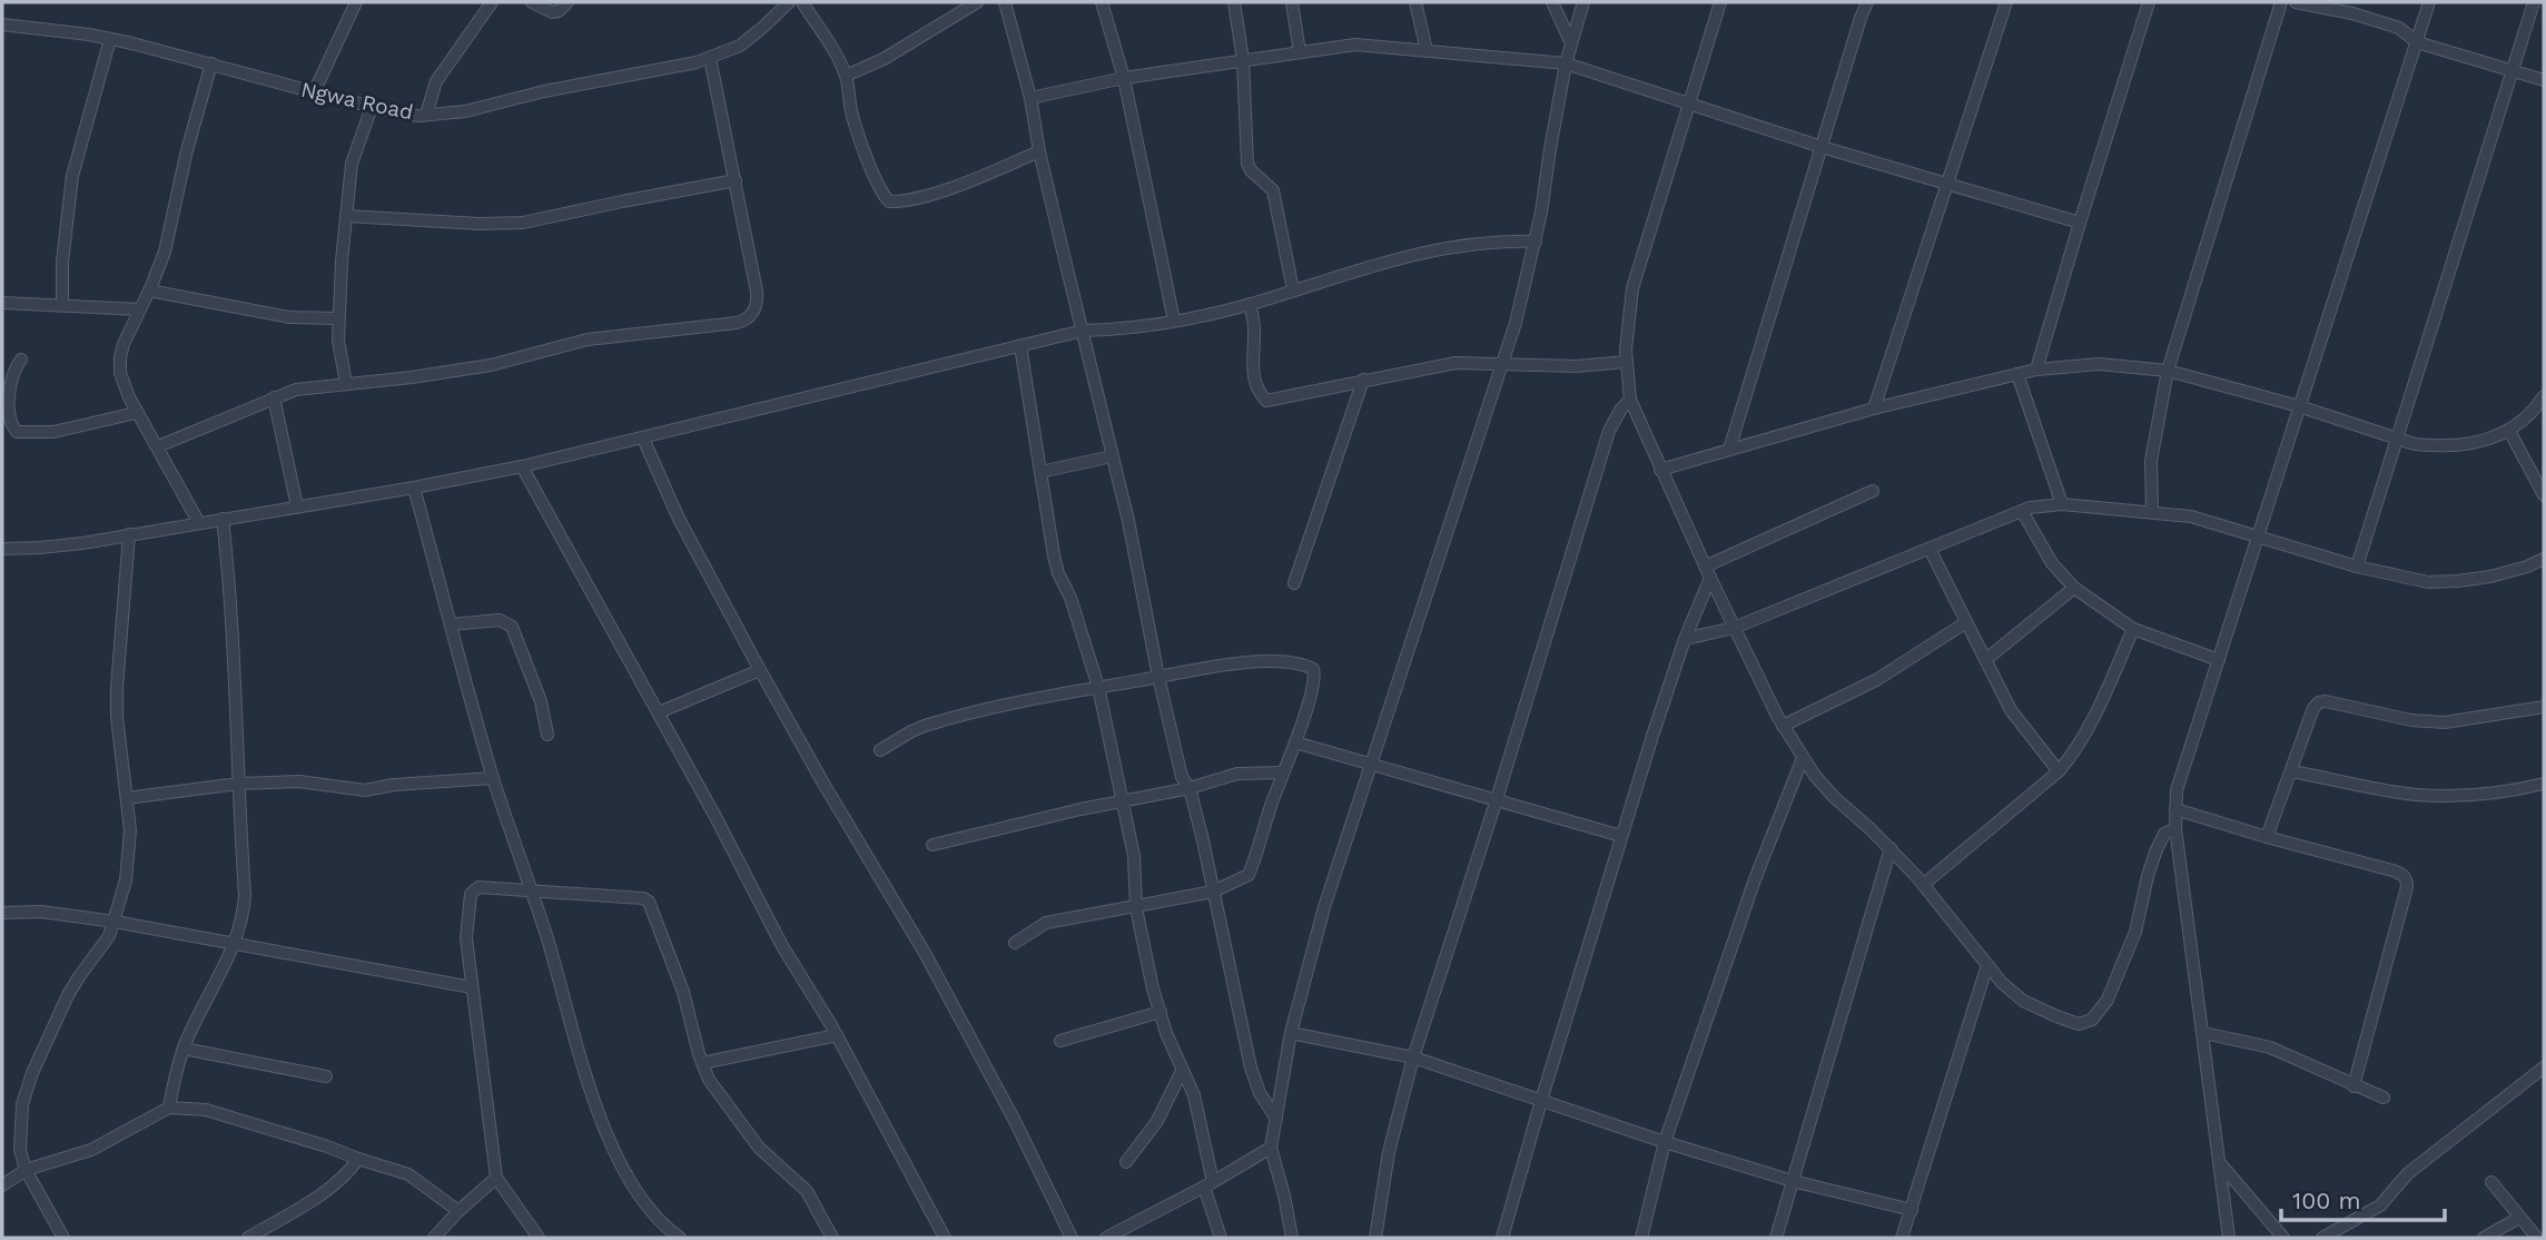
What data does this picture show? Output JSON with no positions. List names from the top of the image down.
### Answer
{
  "streets": {
    "street": ["Ngwa Road"]
  },
  "scale_bar": "100 m"
}
